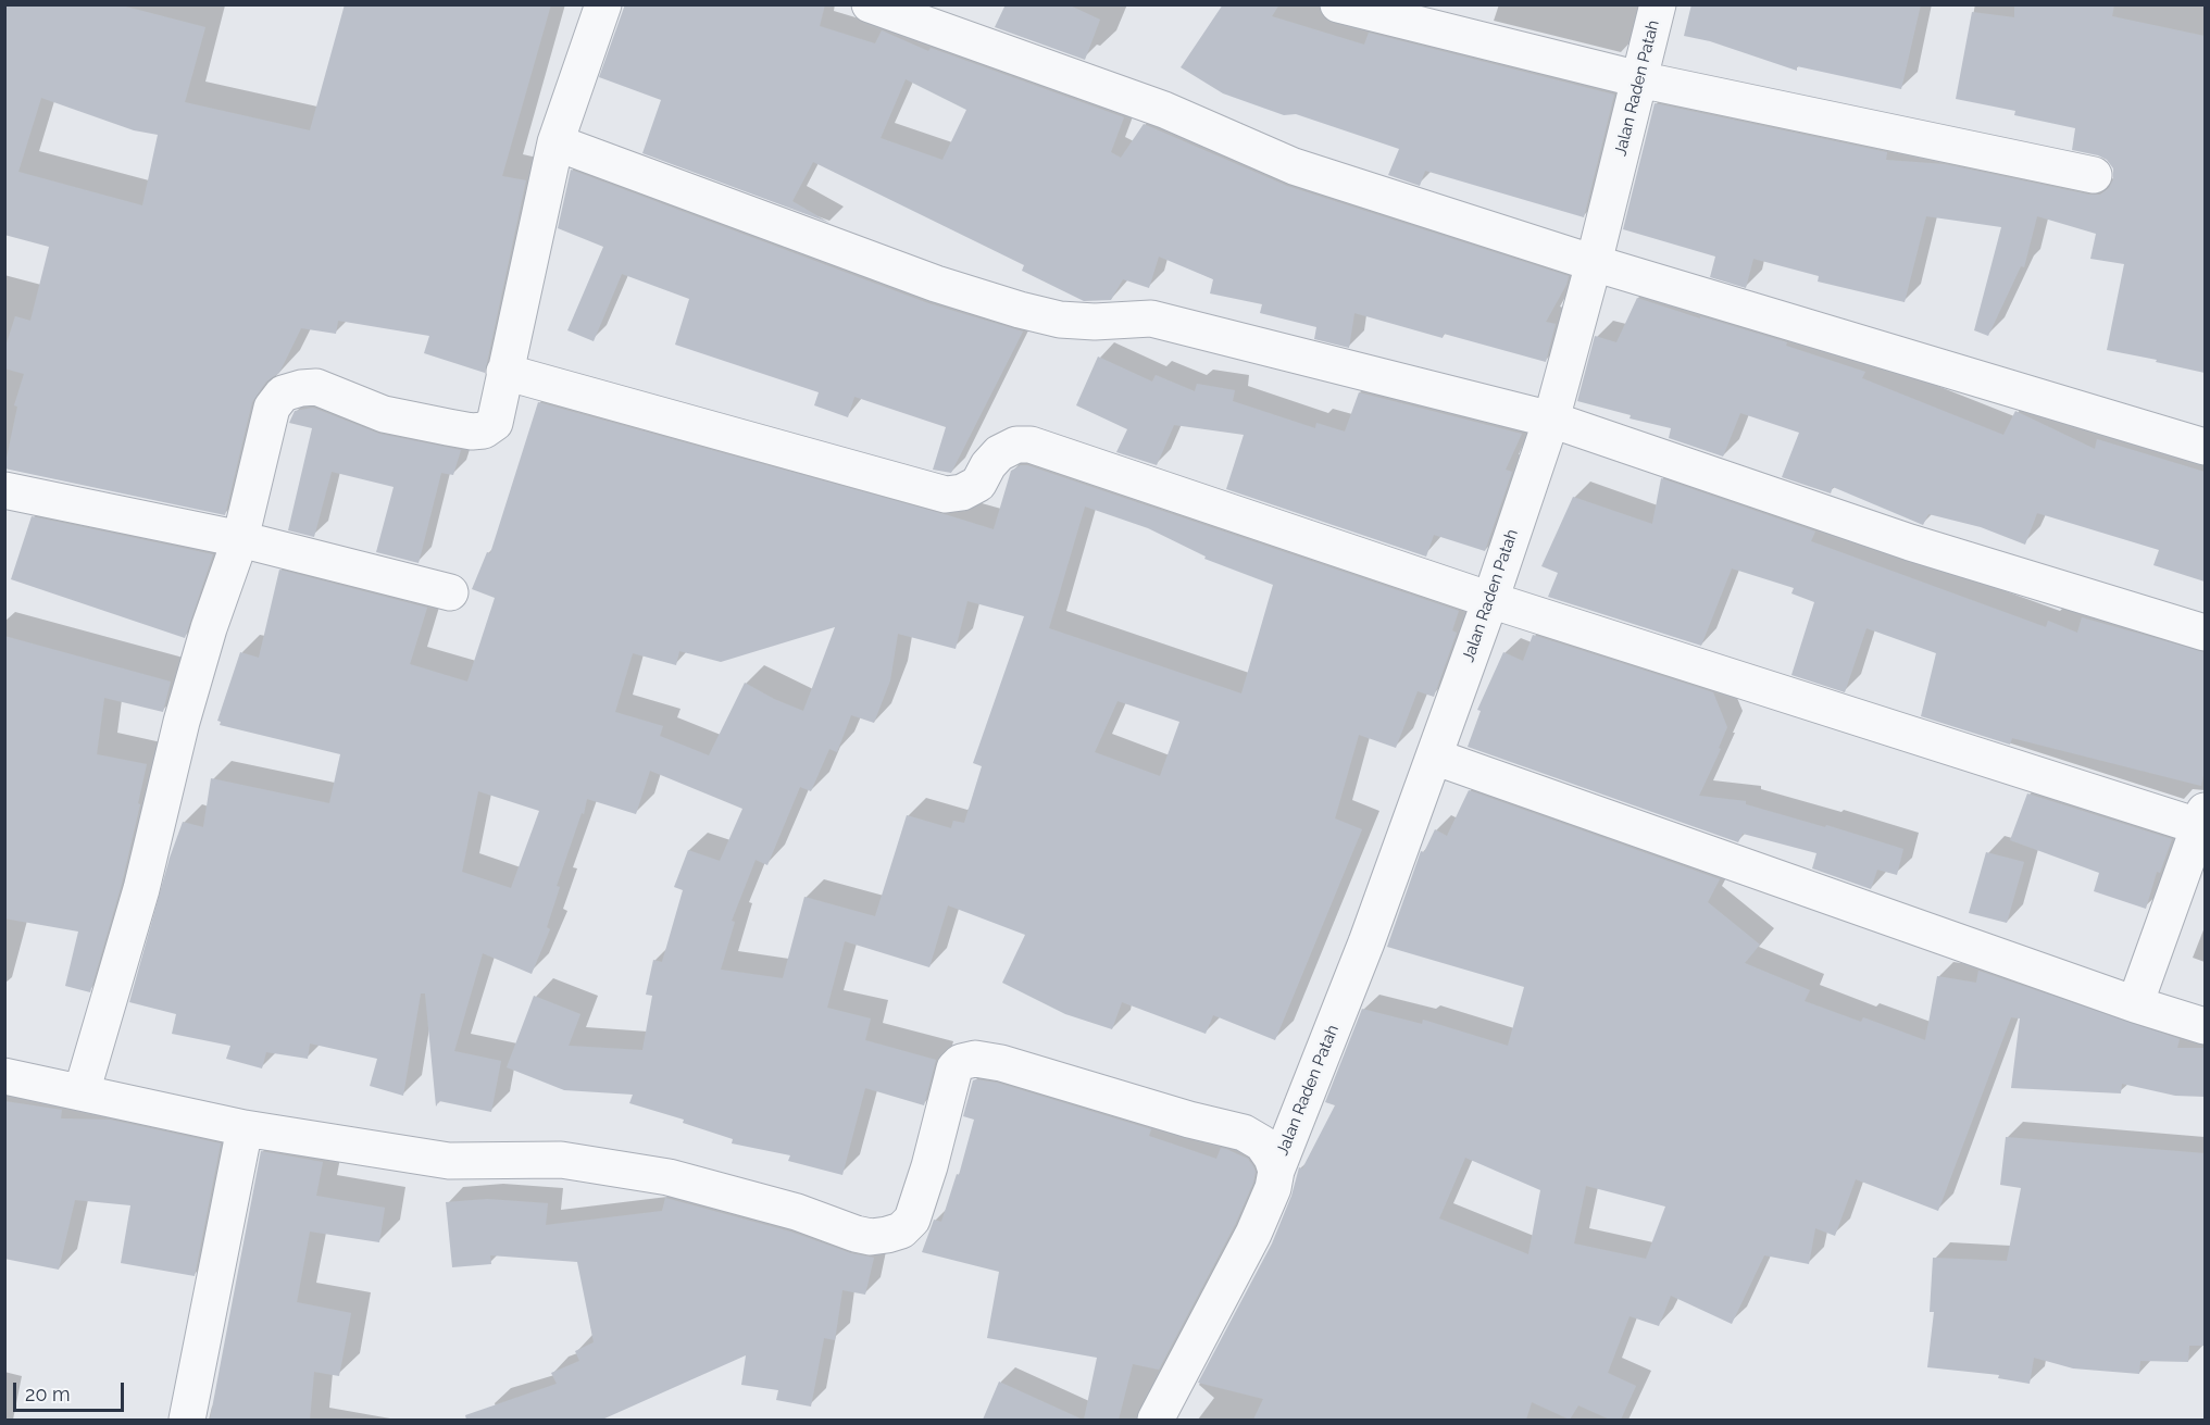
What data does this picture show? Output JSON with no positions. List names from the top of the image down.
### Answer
{
  "streets": {
    "street": ["Jalan Raden Patah"]
  },
  "scale_bar": "20 m"
}
